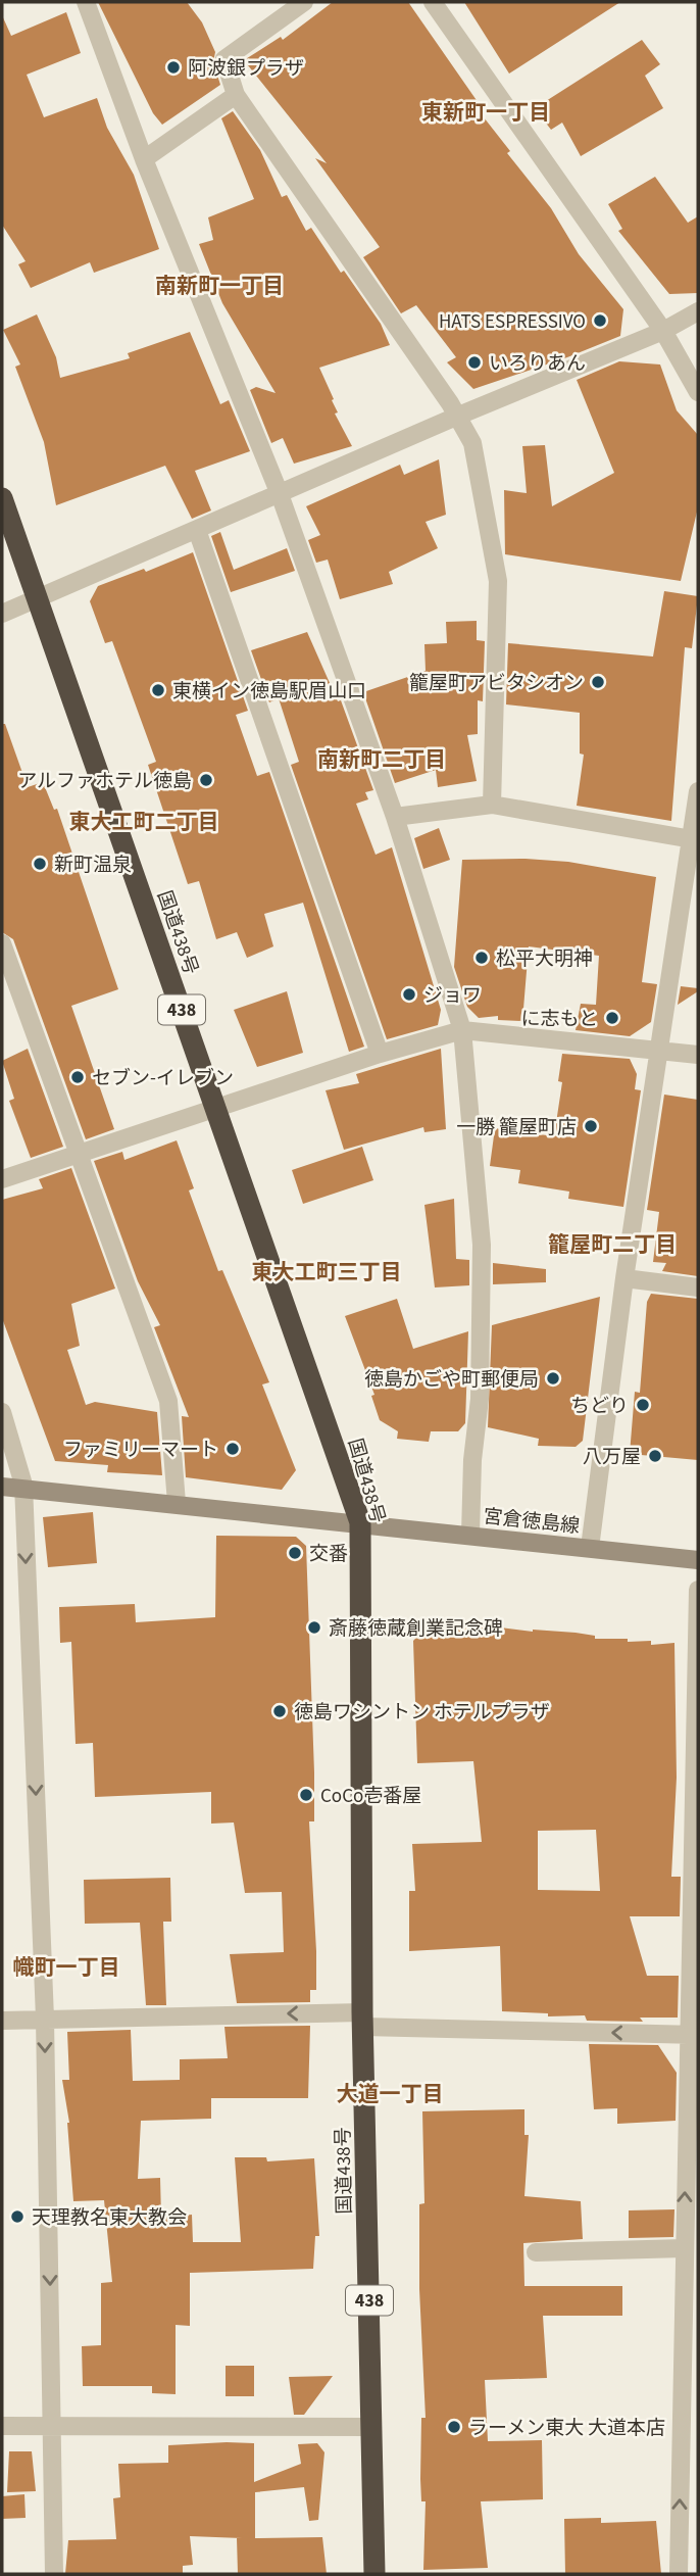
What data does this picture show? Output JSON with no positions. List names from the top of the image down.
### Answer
{
  "streets": {
    "highway": ["国道438号", "438"],
    "street": ["宮倉徳島線"]
  },
  "crossings": [
    ["国道438号", "宮倉徳島線"]
  ],
  "districts": [
    "東新町一丁目",
    "南新町一丁目",
    "南新町二丁目",
    "東大工町二丁目",
    "籠屋町二丁目",
    "東大工町三丁目",
    "幟町一丁目",
    "大道一丁目"
  ],
  "places": [
    "阿波銀プラザ",
    "HATS ESPRESSIVO",
    "いろりあん",
    "籠屋町アビタシオン",
    "東横イン徳島駅眉山口",
    "アルファホテル徳島",
    "新町温泉",
    "松平大明神",
    "ジョワ",
    "に志もと",
    "セブン-イレブン",
    "一勝 籠屋町店",
    "徳島かごや町郵便局",
    "ちどり",
    "ファミリーマート",
    "八万屋",
    "交番",
    "斎藤徳蔵創業記念碑",
    "徳島ワシントン ホテルプラザ",
    "CoCo壱番屋",
    "天理教名東大教会",
    "ラーメン東大 大道本店"
  ]
}
